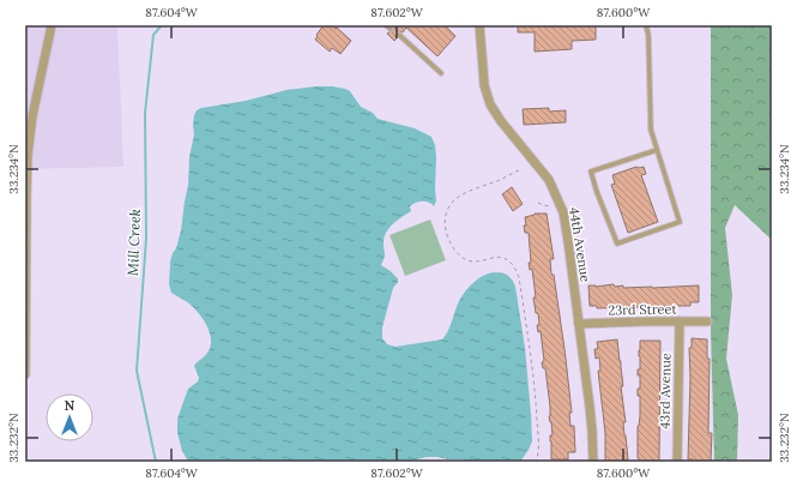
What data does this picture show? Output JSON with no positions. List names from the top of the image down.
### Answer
{
  "streets": {
    "street": ["44th Avenue", "23rd Street", "43rd Avenue"]
  },
  "crossings": [
    ["44th Avenue", "23rd Street"],
    ["23rd Street", "43rd Avenue"]
  ],
  "water": ["Mill Creek"],
  "north": "top",
  "coordinates": [
    "87.604°W",
    "87.602°W",
    "87.600°W",
    "33.234°N",
    "33.232°N"
  ]
}
